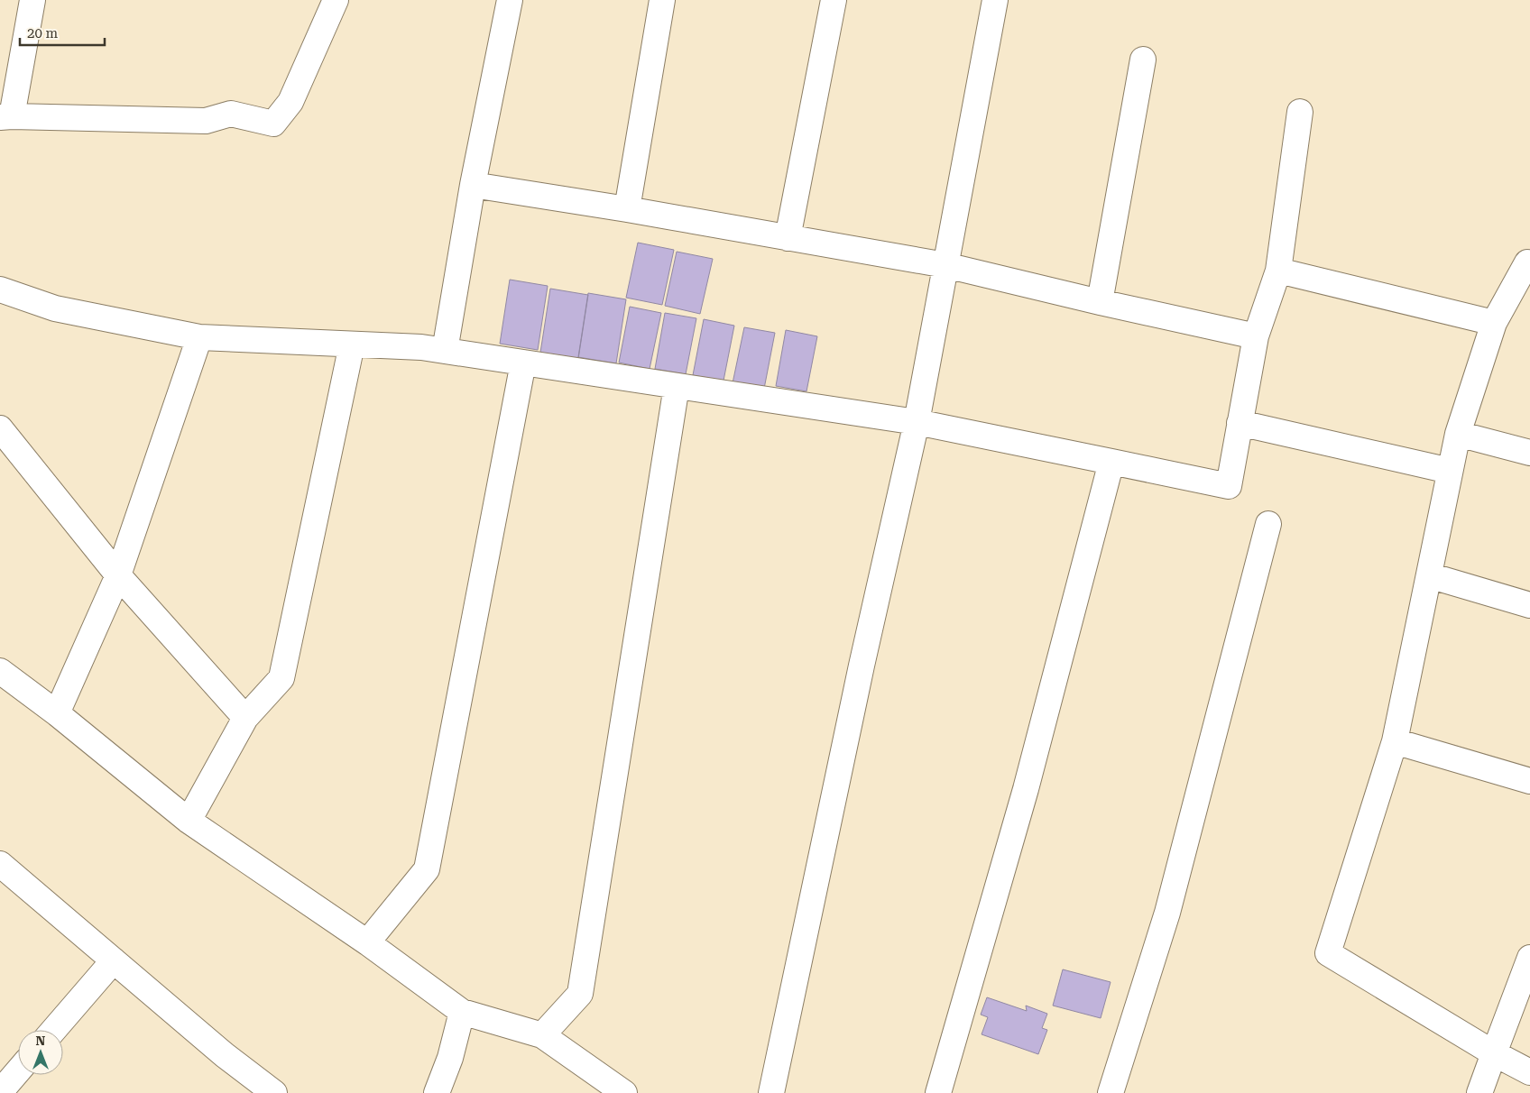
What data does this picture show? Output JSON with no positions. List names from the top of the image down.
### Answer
{
  "scale_bar": "20 m",
  "north": "top"
}
